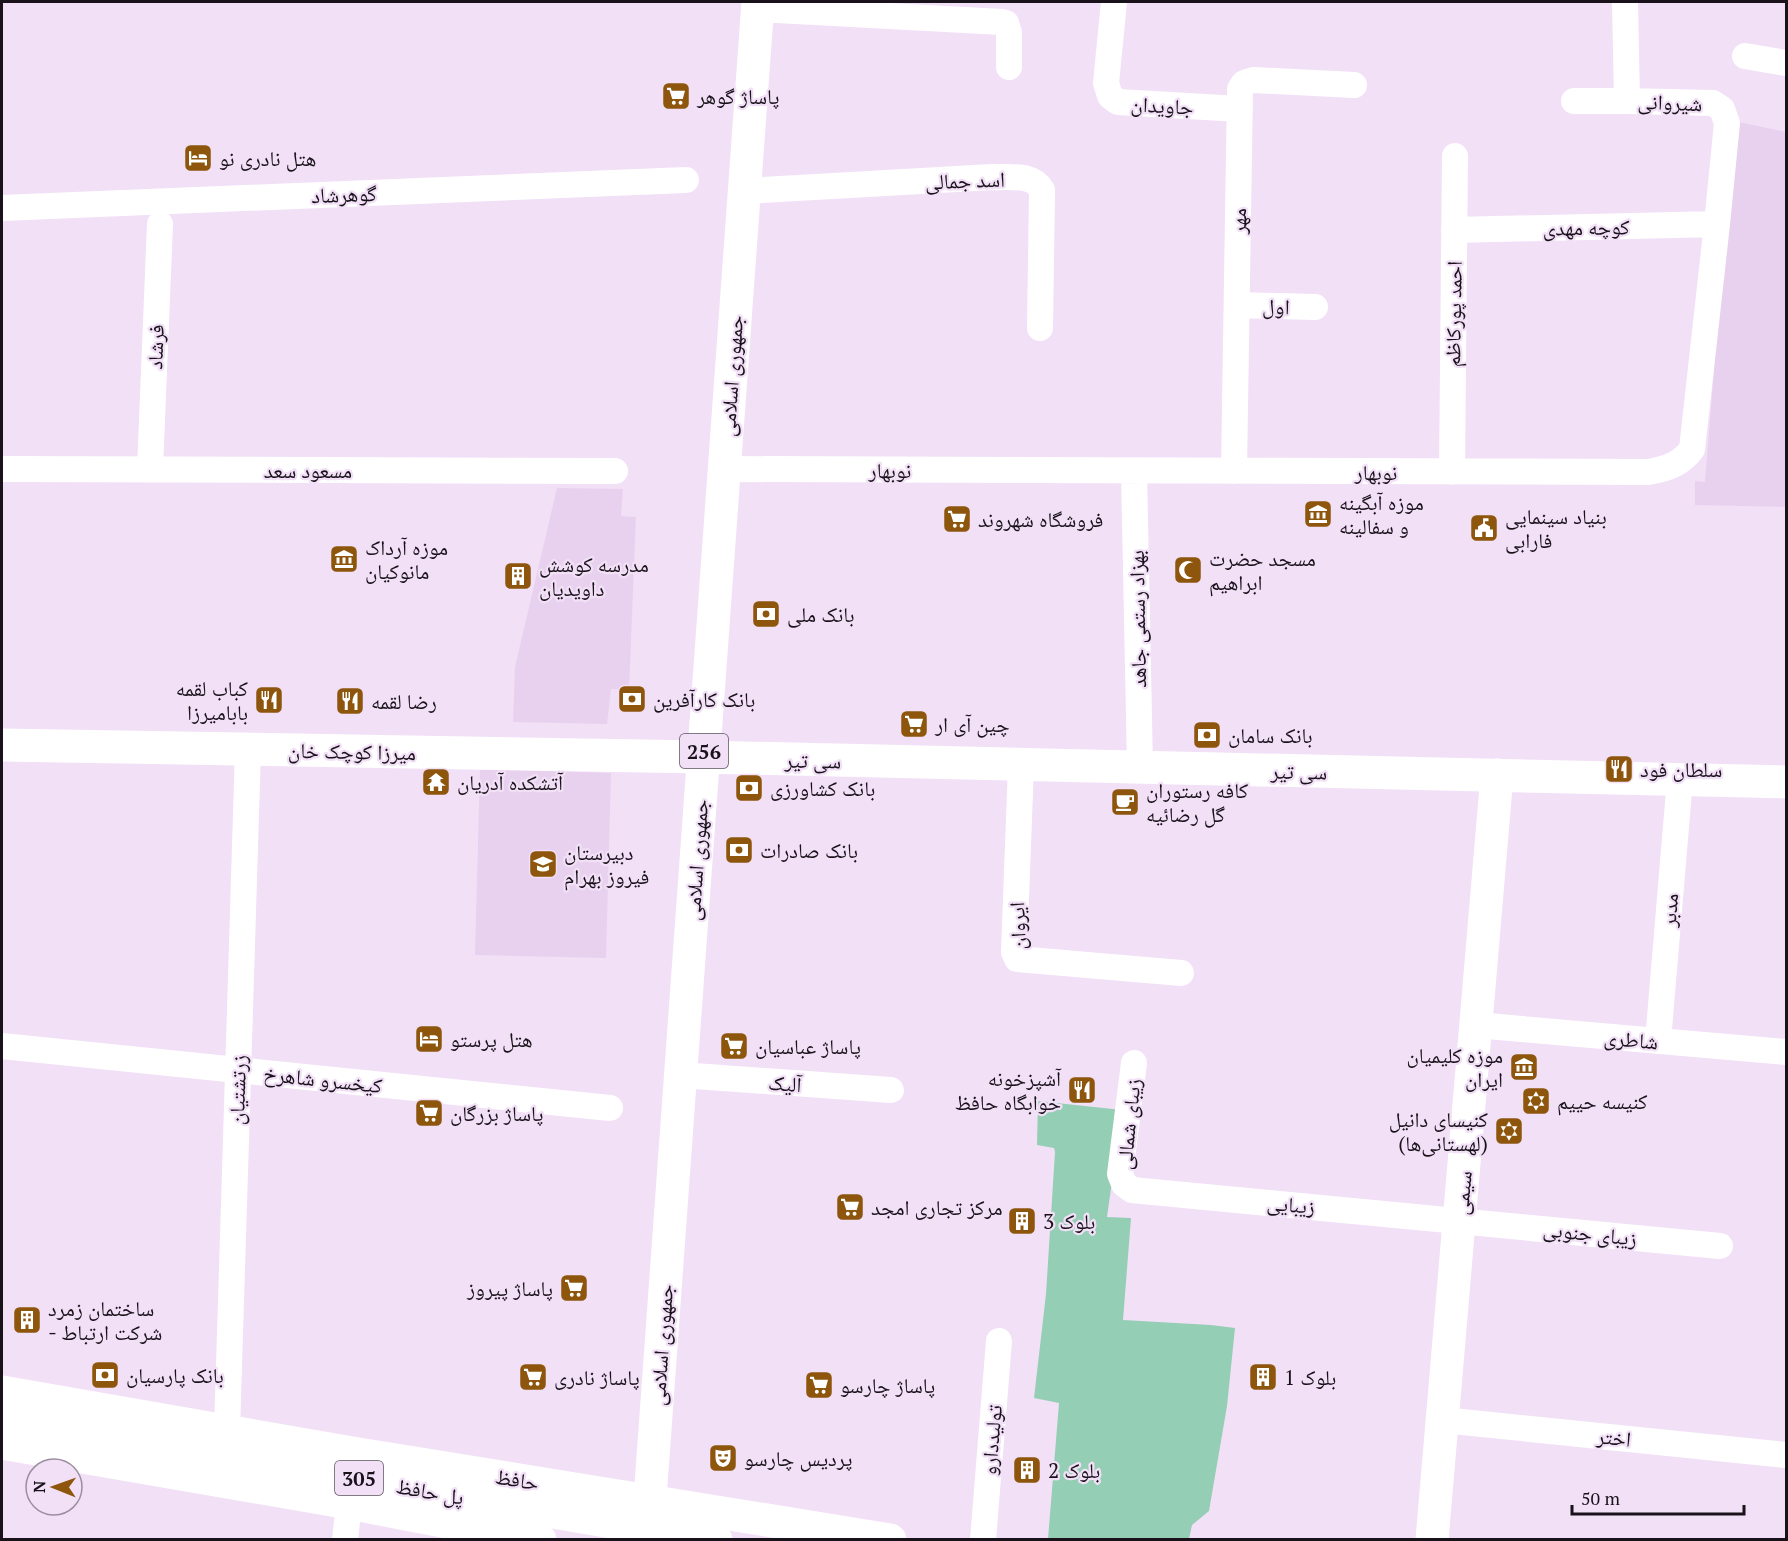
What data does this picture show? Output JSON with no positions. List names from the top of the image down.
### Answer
{
  "streets": {
    "main road": [
      "جمهوری اسلامی",
      "میرزا کوچک خان",
      "256",
      "سی تیر",
      "سیمی",
      "305",
      "حافظ",
      "پل حافظ"
    ],
    "street": [
      "شیروانی",
      "جاویدان",
      "اسد جمالی",
      "گوهرشاد",
      "مهر",
      "کوچه مهدی",
      "اول",
      "احمد پورکاظم",
      "فرشاد",
      "مسعود سعد",
      "نوبهار",
      "بهزاد رستمی جاهد",
      "مدبر",
      "ایروان",
      "شاطری",
      "کیخسرو شاهرخ",
      "آلیک",
      "زرتشتیان",
      "زیبای شمالی",
      "زیبایی",
      "زیبای جنوبی",
      "اختر",
      "تولیددارو"
    ]
  },
  "crossings": [
    ["شیروانی", "نوبهار"],
    ["جاویدان", "مهر"],
    ["اسد جمالی", "جمهوری اسلامی"],
    ["مهر", "اول"],
    ["مهر", "نوبهار"],
    ["کوچه مهدی", "احمد پورکاظم"],
    ["کوچه مهدی", "نوبهار"],
    ["احمد پورکاظم", "نوبهار"],
    ["فرشاد", "مسعود سعد"],
    ["جمهوری اسلامی", "نوبهار"],
    ["جمهوری اسلامی", "میرزا کوچک خان"],
    ["جمهوری اسلامی", "سی تیر"],
    ["جمهوری اسلامی", "آلیک"],
    ["جمهوری اسلامی", "حافظ"],
    ["نوبهار", "بهزاد رستمی جاهد"],
    ["بهزاد رستمی جاهد", "سی تیر"],
    ["میرزا کوچک خان", "سی تیر"],
    ["میرزا کوچک خان", "زرتشتیان"],
    ["سی تیر", "مدبر"],
    ["سی تیر", "ایروان"],
    ["سی تیر", "سیمی"],
    ["مدبر", "شاطری"],
    ["شاطری", "سیمی"],
    ["کیخسرو شاهرخ", "زرتشتیان"],
    ["زرتشتیان", "حافظ"],
    ["زیبای شمالی", "زیبایی"],
    ["سیمی", "زیبایی"],
    ["سیمی", "زیبای جنوبی"],
    ["سیمی", "اختر"],
    ["زیبایی", "زیبای جنوبی"]
  ],
  "places": {
    "supermarket": [
      "پاساژ گوهر",
      "فروشگاه شهروند",
      "چین آی ار",
      "پاساژ عباسیان",
      "پاساژ بزرگان",
      "مرکز تجاری امجد",
      "پاساژ پیروز",
      "پاساژ نادری",
      "پاساژ چارسو"
    ],
    "hotel": ["هتل نادری نو", "هتل پرستو"],
    "museum": ["موزه آبگینه و سفالینه", "موزه آرداک مانوکیان", "موزه کلیمیان ایران"],
    "public building": ["بنیاد سینمایی فارابی"],
    "mosque": ["مسجد حضرت ابراهیم"],
    "building": [
      "مدرسه کوشش داویدیان",
      "بلوک 3",
      "ساختمان زمرد - شرکت ارتباط",
      "بلوک 1",
      "بلوک 2"
    ],
    "bank": [
      "بانک ملی",
      "بانک کارآفرین",
      "بانک سامان",
      "بانک کشاورزی",
      "بانک صادرات",
      "بانک پارسیان"
    ],
    "restaurant": [
      "کباب لقمه بابامیرزا",
      "رضا لقمه",
      "سلطان فود",
      "آشپزخونه خوابگاه حافظ"
    ],
    "temple": ["آتشکده آدریان"],
    "cafe": ["کافه رستوران گل رضائیه"],
    "school or university": ["دبیرستان فیروز بهرام"],
    "synagogue": ["کنیسه حییم", "کنیسای دانیل (لهستانی‌ها)"],
    "theatre": ["پردیس چارسو"]
  },
  "scale_bar": "50 m",
  "north": "left"
}
